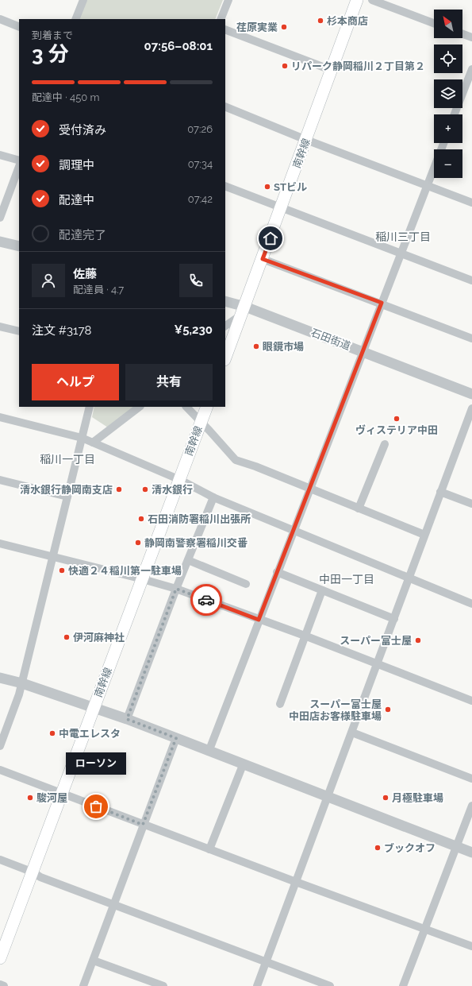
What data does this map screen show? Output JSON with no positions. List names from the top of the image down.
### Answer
{
  "streets": {
    "main road": ["南幹線"],
    "street": ["石田街道"]
  },
  "crossings": [
    ["南幹線", "石田街道"]
  ],
  "districts": ["稲川三丁目", "稲川一丁目", "中田一丁目"],
  "places": [
    "杉本商店",
    "荏原実業",
    "リパーク静岡稲川２丁目第２",
    "STビル",
    "眼鏡市場",
    "ヴィステリア中田",
    "清水銀行静岡南支店",
    "清水銀行",
    "石田消防署稲川出張所",
    "静岡南警察署稲川交番",
    "快適２４稲川第一駐車場",
    "伊河麻神社",
    "スーパー富士屋",
    "スーパー富士屋 中田店お客様駐車場",
    "中電エレスタ",
    "駿河屋",
    "月極駐車場",
    "ローソン",
    "ブックオフ"
  ],
  "north": "top left",
  "page": {
    "map_buttons": ["+", "−"],
    "heading": ["3 分", "到着まで", "07:56–08:01"],
    "panel": [
      "佐藤",
      "配達員 · 4.7",
      "注文 #3178",
      "¥5,230"
    ],
    "bar": "配達中 · 450 m",
    "list": [
      ["受付済み", "07:26"],
      ["調理中", "07:34"],
      ["配達中", "07:42"],
      "配達完了"
    ],
    "buttons": ["ヘルプ", "共有"],
    "bubble": "ローソン"
  }
}
